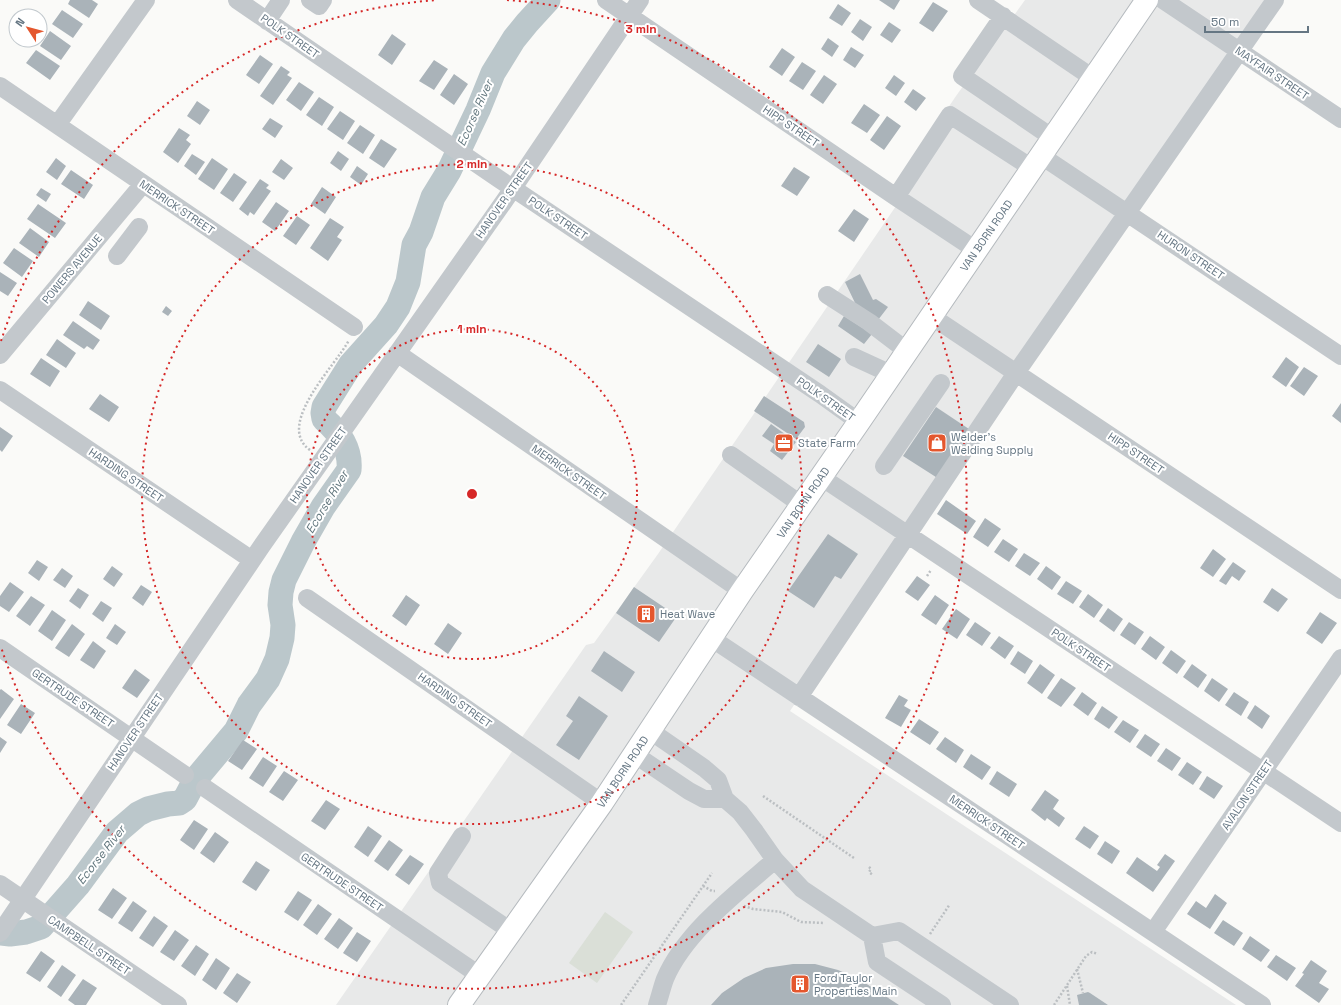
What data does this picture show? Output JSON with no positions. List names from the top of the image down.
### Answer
{
  "streets": {
    "main road": ["VAN BORN ROAD"],
    "street": [
      "POLK STREET",
      "MAYFAIR STREET",
      "HIPP STREET",
      "HANOVER STREET",
      "MERRICK STREET",
      "HURON STREET",
      "POWERS AVENUE",
      "HARDING STREET",
      "GERTRUDE STREET",
      "AVALON STREET",
      "CAMPBELL STREET"
    ]
  },
  "crossings": [
    ["POLK STREET", "HANOVER STREET"],
    ["POLK STREET", "VAN BORN ROAD"],
    ["POLK STREET", "AVALON STREET"],
    ["HIPP STREET", "HANOVER STREET"],
    ["HIPP STREET", "VAN BORN ROAD"],
    ["HIPP STREET", "HURON STREET"],
    ["HANOVER STREET", "MERRICK STREET"],
    ["HANOVER STREET", "HARDING STREET"],
    ["HANOVER STREET", "GERTRUDE STREET"],
    ["HANOVER STREET", "CAMPBELL STREET"],
    ["MERRICK STREET", "VAN BORN ROAD"],
    ["MERRICK STREET", "POWERS AVENUE"],
    ["MERRICK STREET", "AVALON STREET"],
    ["VAN BORN ROAD", "HURON STREET"],
    ["VAN BORN ROAD", "HARDING STREET"],
    ["VAN BORN ROAD", "GERTRUDE STREET"]
  ],
  "water": ["Ecorse River"],
  "places": {
    "office": ["State Farm"],
    "shop": ["Welder's Welding Supply"],
    "building": ["Heat Wave", "Ford Taylor Properties Main"]
  },
  "scale_bar": "50 m",
  "north": "top left",
  "rings": ["3 min", "2 min", "1 min"]
}
